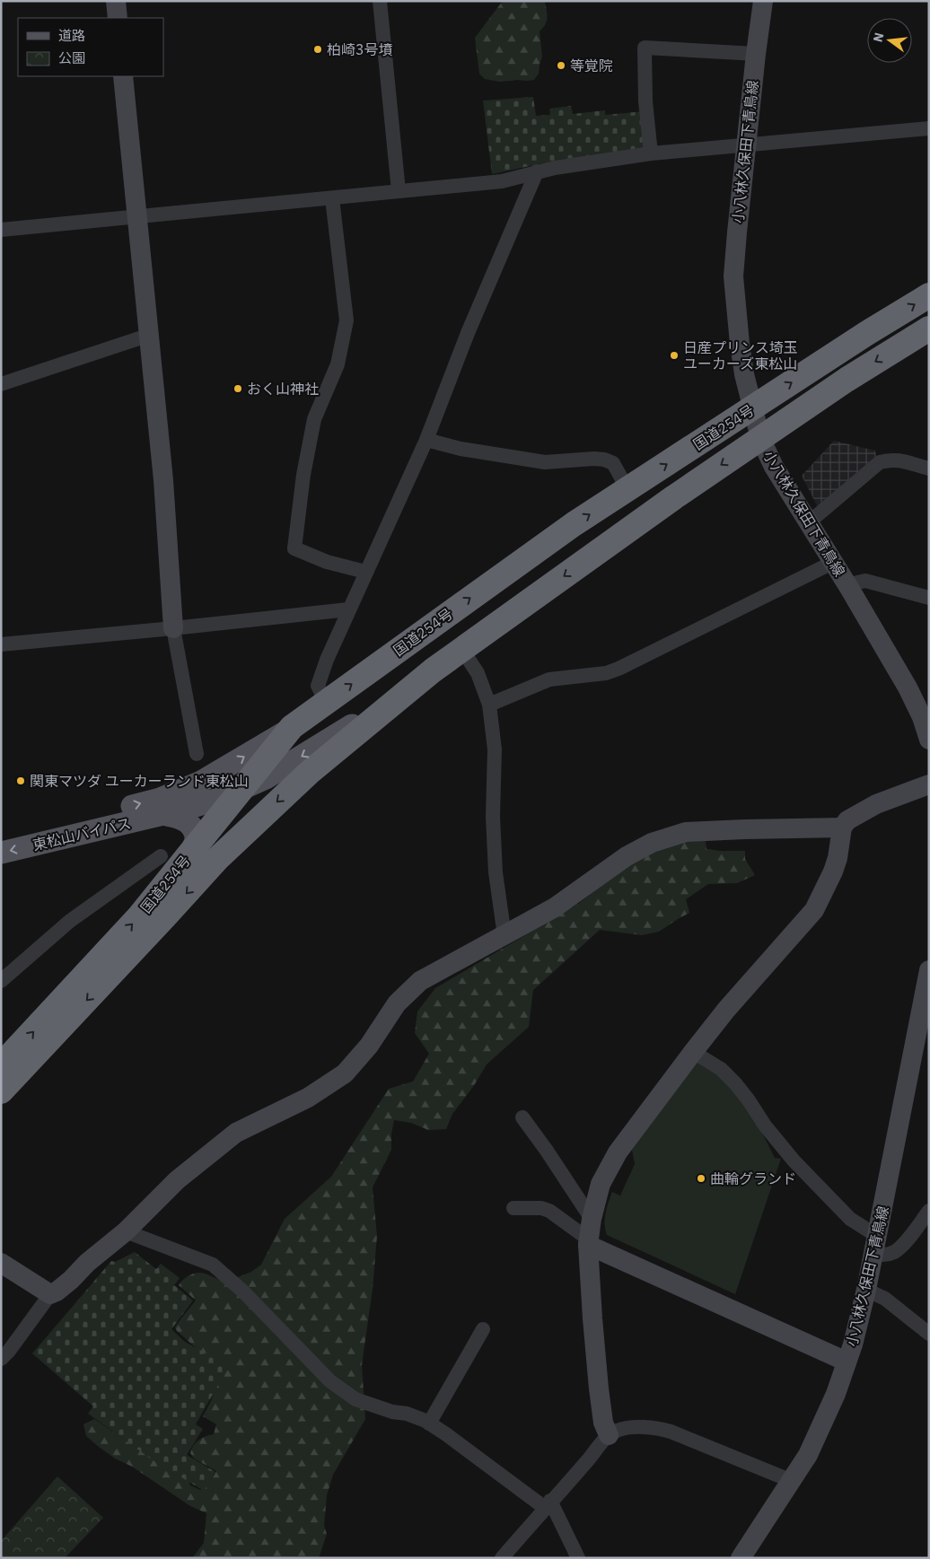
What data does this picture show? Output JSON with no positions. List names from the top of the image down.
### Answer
{
  "streets": {
    "highway": ["国道254号"],
    "main road": ["東松山バイパス"],
    "street": ["小八林久保田下青鳥線"]
  },
  "crossings": [
    ["小八林久保田下青鳥線", "国道254号"]
  ],
  "places": [
    "柏崎3号墳",
    "等覚院",
    "日産プリンス埼玉 ユーカーズ東松山",
    "おく山神社",
    "関東マツダ ユーカーランド東松山",
    "曲輪グランド"
  ],
  "legend": ["道路", "公園"],
  "north": "left"
}
